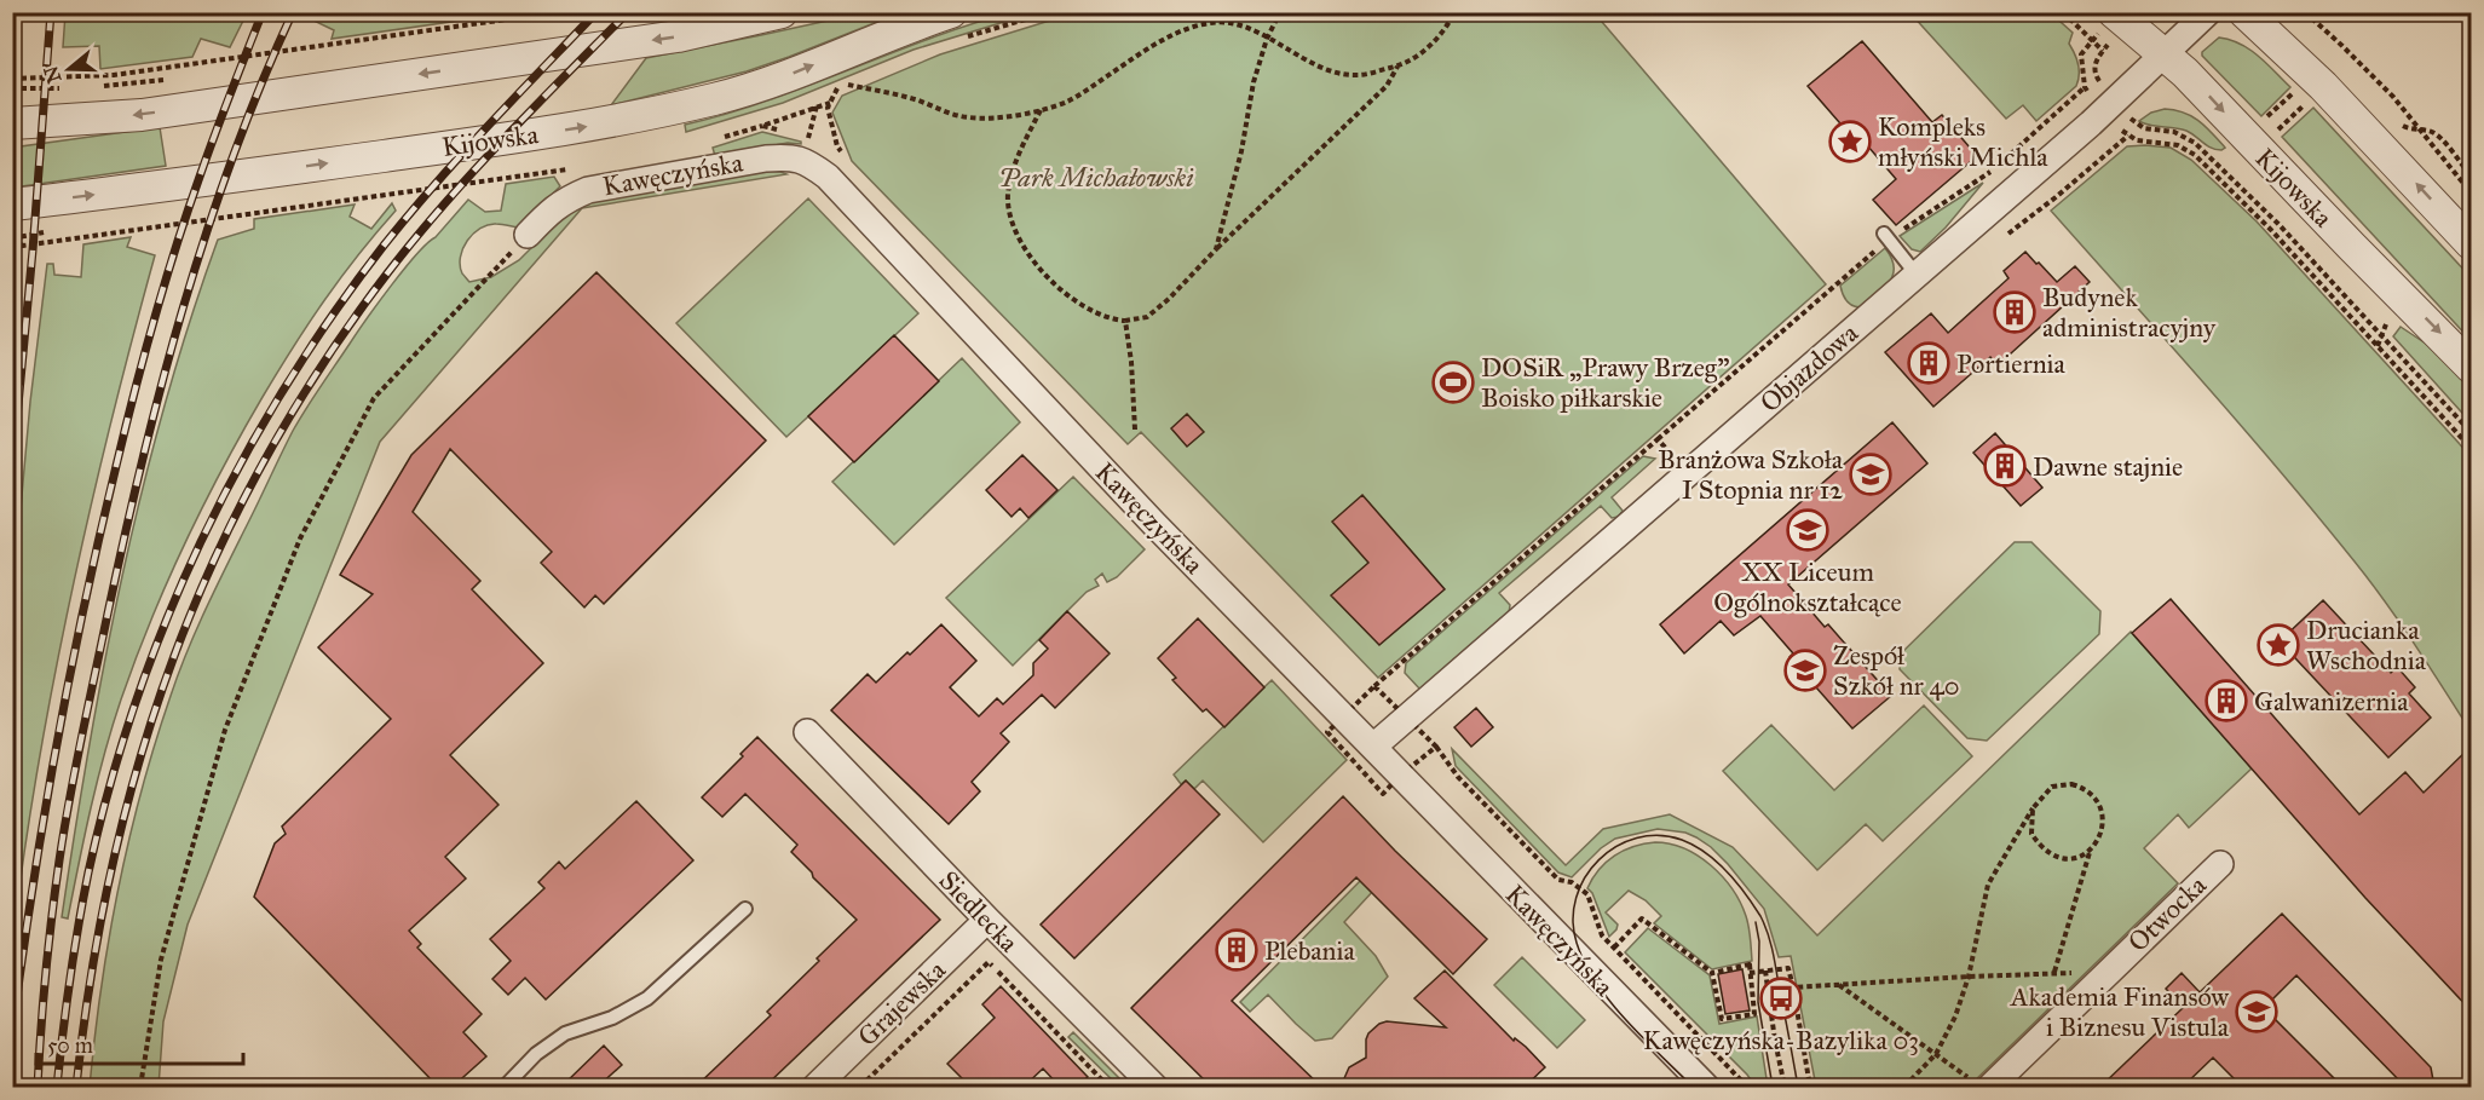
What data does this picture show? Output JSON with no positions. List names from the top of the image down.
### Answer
{
  "streets": {
    "street": [
      "Kijowska",
      "Kawęczyńska",
      "Objazdowa",
      "Siedlecka",
      "Otwocka",
      "Grajewska"
    ]
  },
  "crossings": [
    ["Kijowska", "Objazdowa"],
    ["Kawęczyńska", "Objazdowa"],
    ["Siedlecka", "Grajewska"]
  ],
  "parks": ["Park Michałowski"],
  "places": {
    "place": ["Kompleks młyński Michla", "Drucianka Wschodnia"],
    "building": [
      "Budynek administracyjny",
      "Portiernia",
      "Dawne stajnie",
      "Galwanizernia",
      "Plebania"
    ],
    "sports": ["DOSiR „Prawy Brzeg” Boisko piłkarskie"],
    "school or university": [
      "Branżowa Szkoła I Stopnia nr 12",
      "XX Liceum Ogólnokształcące",
      "Zespół Szkół nr 40",
      "Akademia Finansów i Biznesu Vistula"
    ],
    "bus stop": ["Kawęczyńska-Bazylika 03"]
  },
  "scale_bar": "50 m",
  "north": "left"
}
